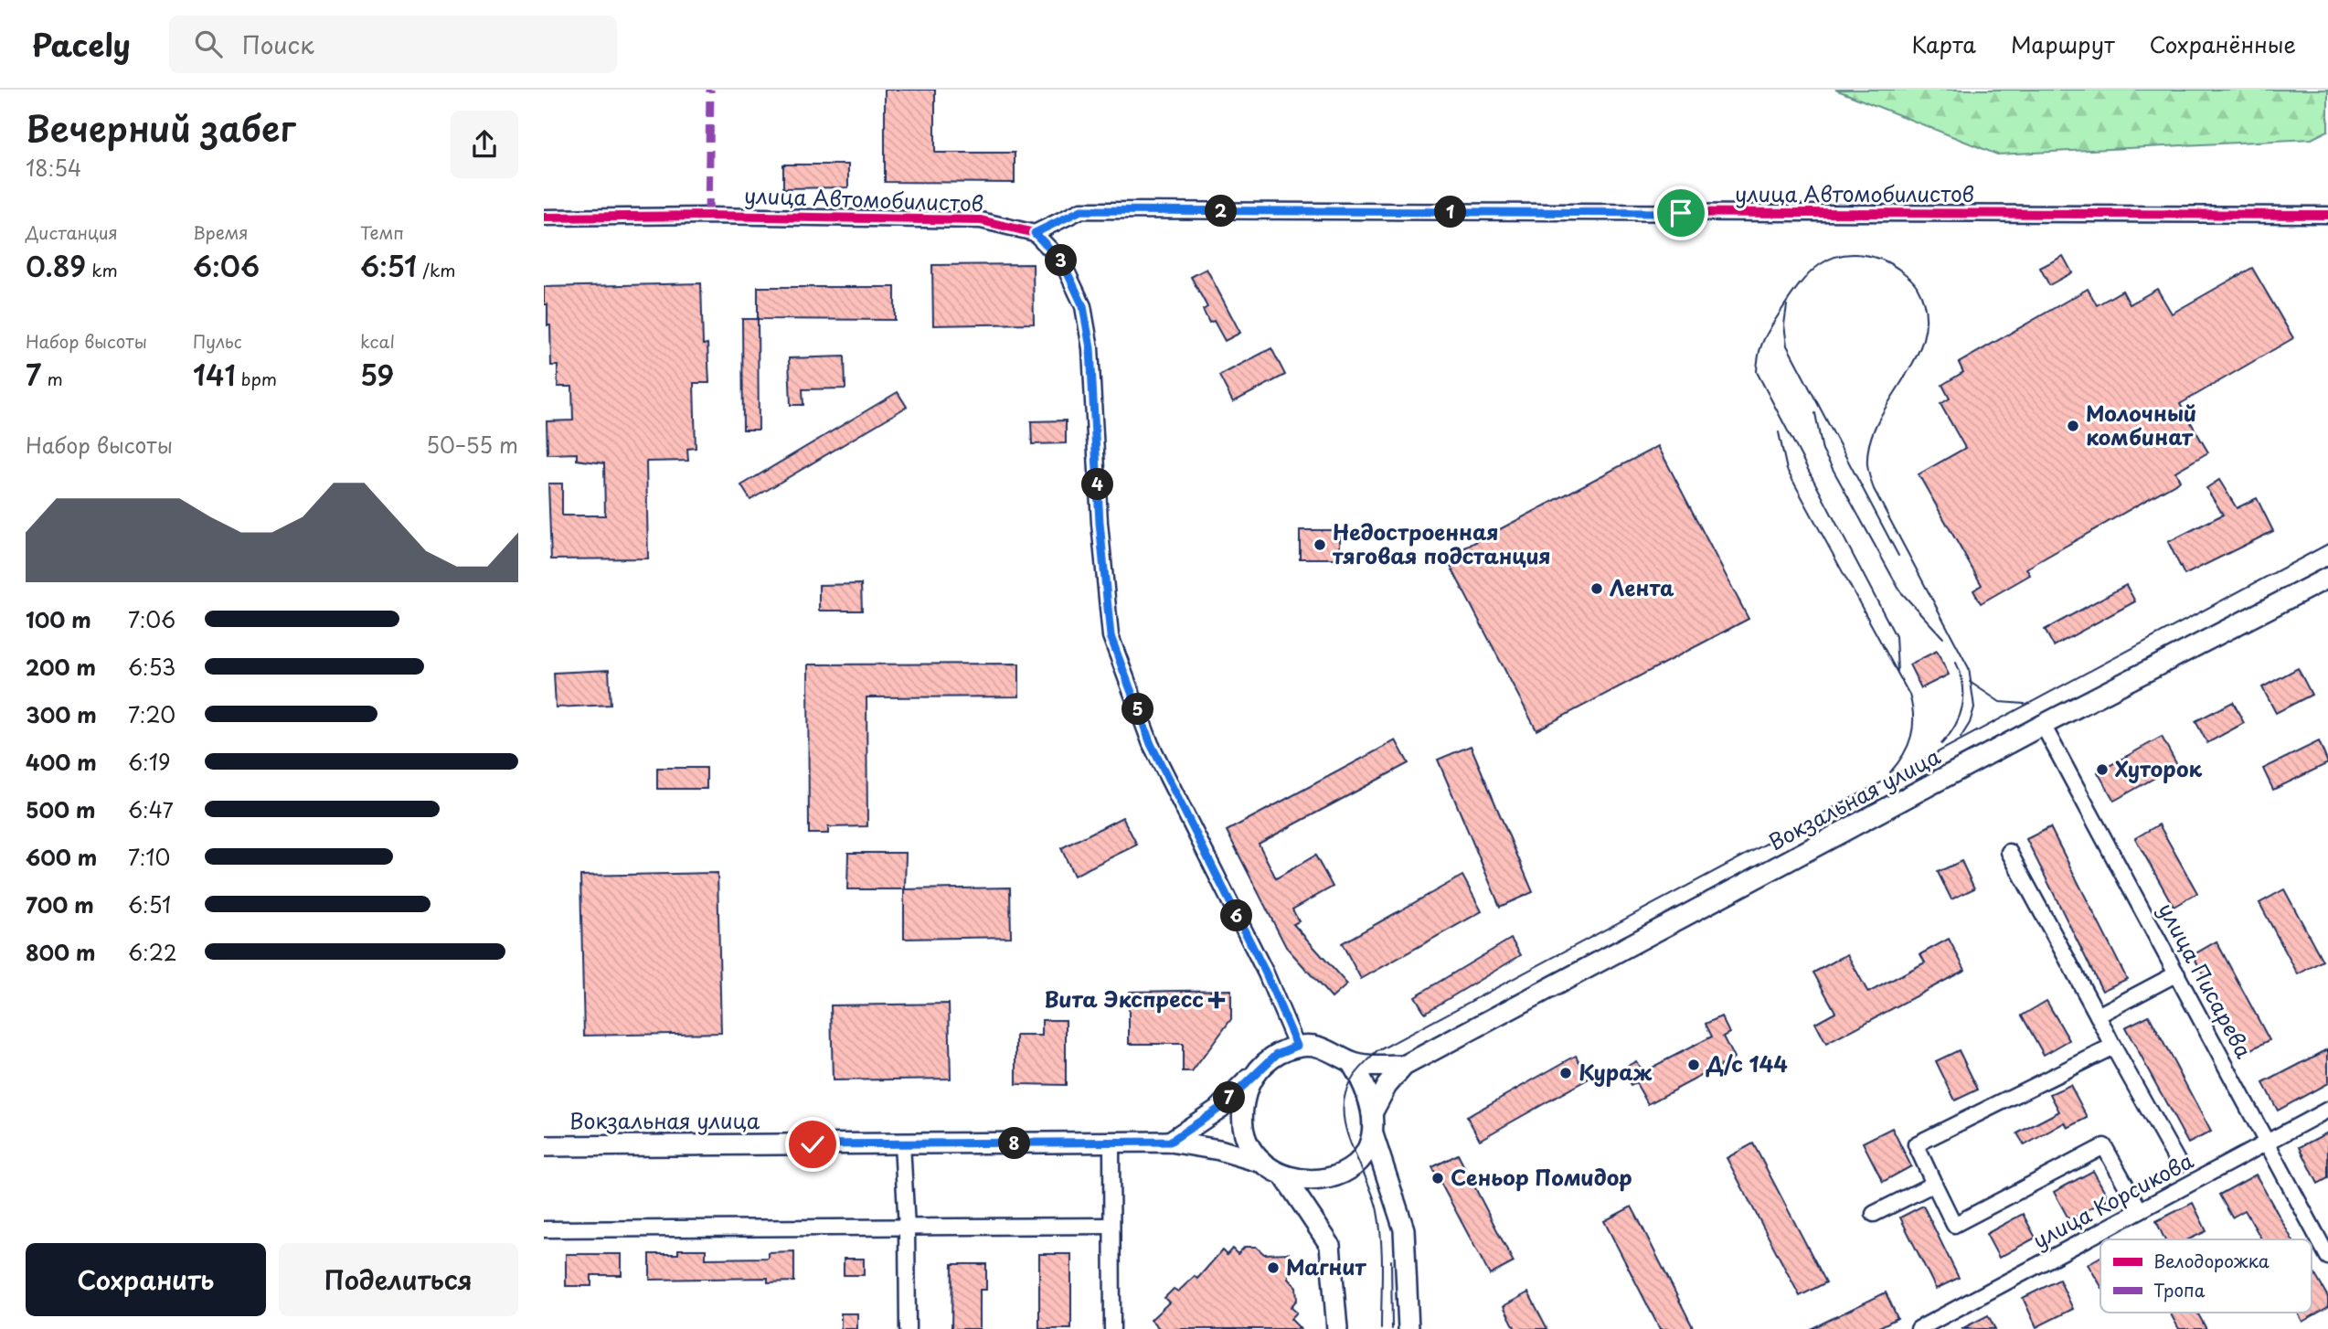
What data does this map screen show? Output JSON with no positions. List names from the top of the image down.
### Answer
{
  "streets": {
    "main road": ["Вокзальная улица"],
    "street": ["улица Автомобилистов", "улица Писарева", "улица Корсикова"]
  },
  "crossings": [
    ["Вокзальная улица", "улица Писарева"],
    ["улица Писарева", "улица Корсикова"]
  ],
  "places": {
    "other": [
      "Молочный комбинат",
      "Недостроенная тяговая подстанция",
      "Лента",
      "Хуторок",
      "Д/с 144",
      "Кураж",
      "Сеньор Помидор",
      "Магнит"
    ],
    "health": ["Вита Экспресс"]
  },
  "legend": ["Велодорожка", "Тропа"],
  "page": {
    "header": "Pacely",
    "search": "Поиск",
    "nav": ["Карта", "Маршрут", "Сохранённые"],
    "heading": ["Вечерний забег", "18:54"],
    "pins": [
      "2",
      "1",
      "3",
      "4",
      "5",
      "6",
      "7",
      "8"
    ],
    "stats": [
      ["Дистанция", "0.89 km"],
      ["Время", "6:06"],
      ["Темп", "6:51 /km"],
      ["Набор высоты", "7 m"],
      ["Пульс", "141 bpm"],
      ["kcal", "59"]
    ],
    "chart": ["Набор высоты", "50–55 m"],
    "list": [
      {
        "name": "100 m",
        "note": "7:06"
      },
      {
        "name": "200 m",
        "note": "6:53"
      },
      {
        "name": "300 m",
        "note": "7:20"
      },
      {
        "name": "400 m",
        "note": "6:19"
      },
      {
        "name": "500 m",
        "note": "6:47"
      },
      {
        "name": "600 m",
        "note": "7:10"
      },
      {
        "name": "700 m",
        "note": "6:51"
      },
      {
        "name": "800 m",
        "note": "6:22"
      }
    ],
    "buttons": ["Сохранить", "Поделиться"]
  }
}
